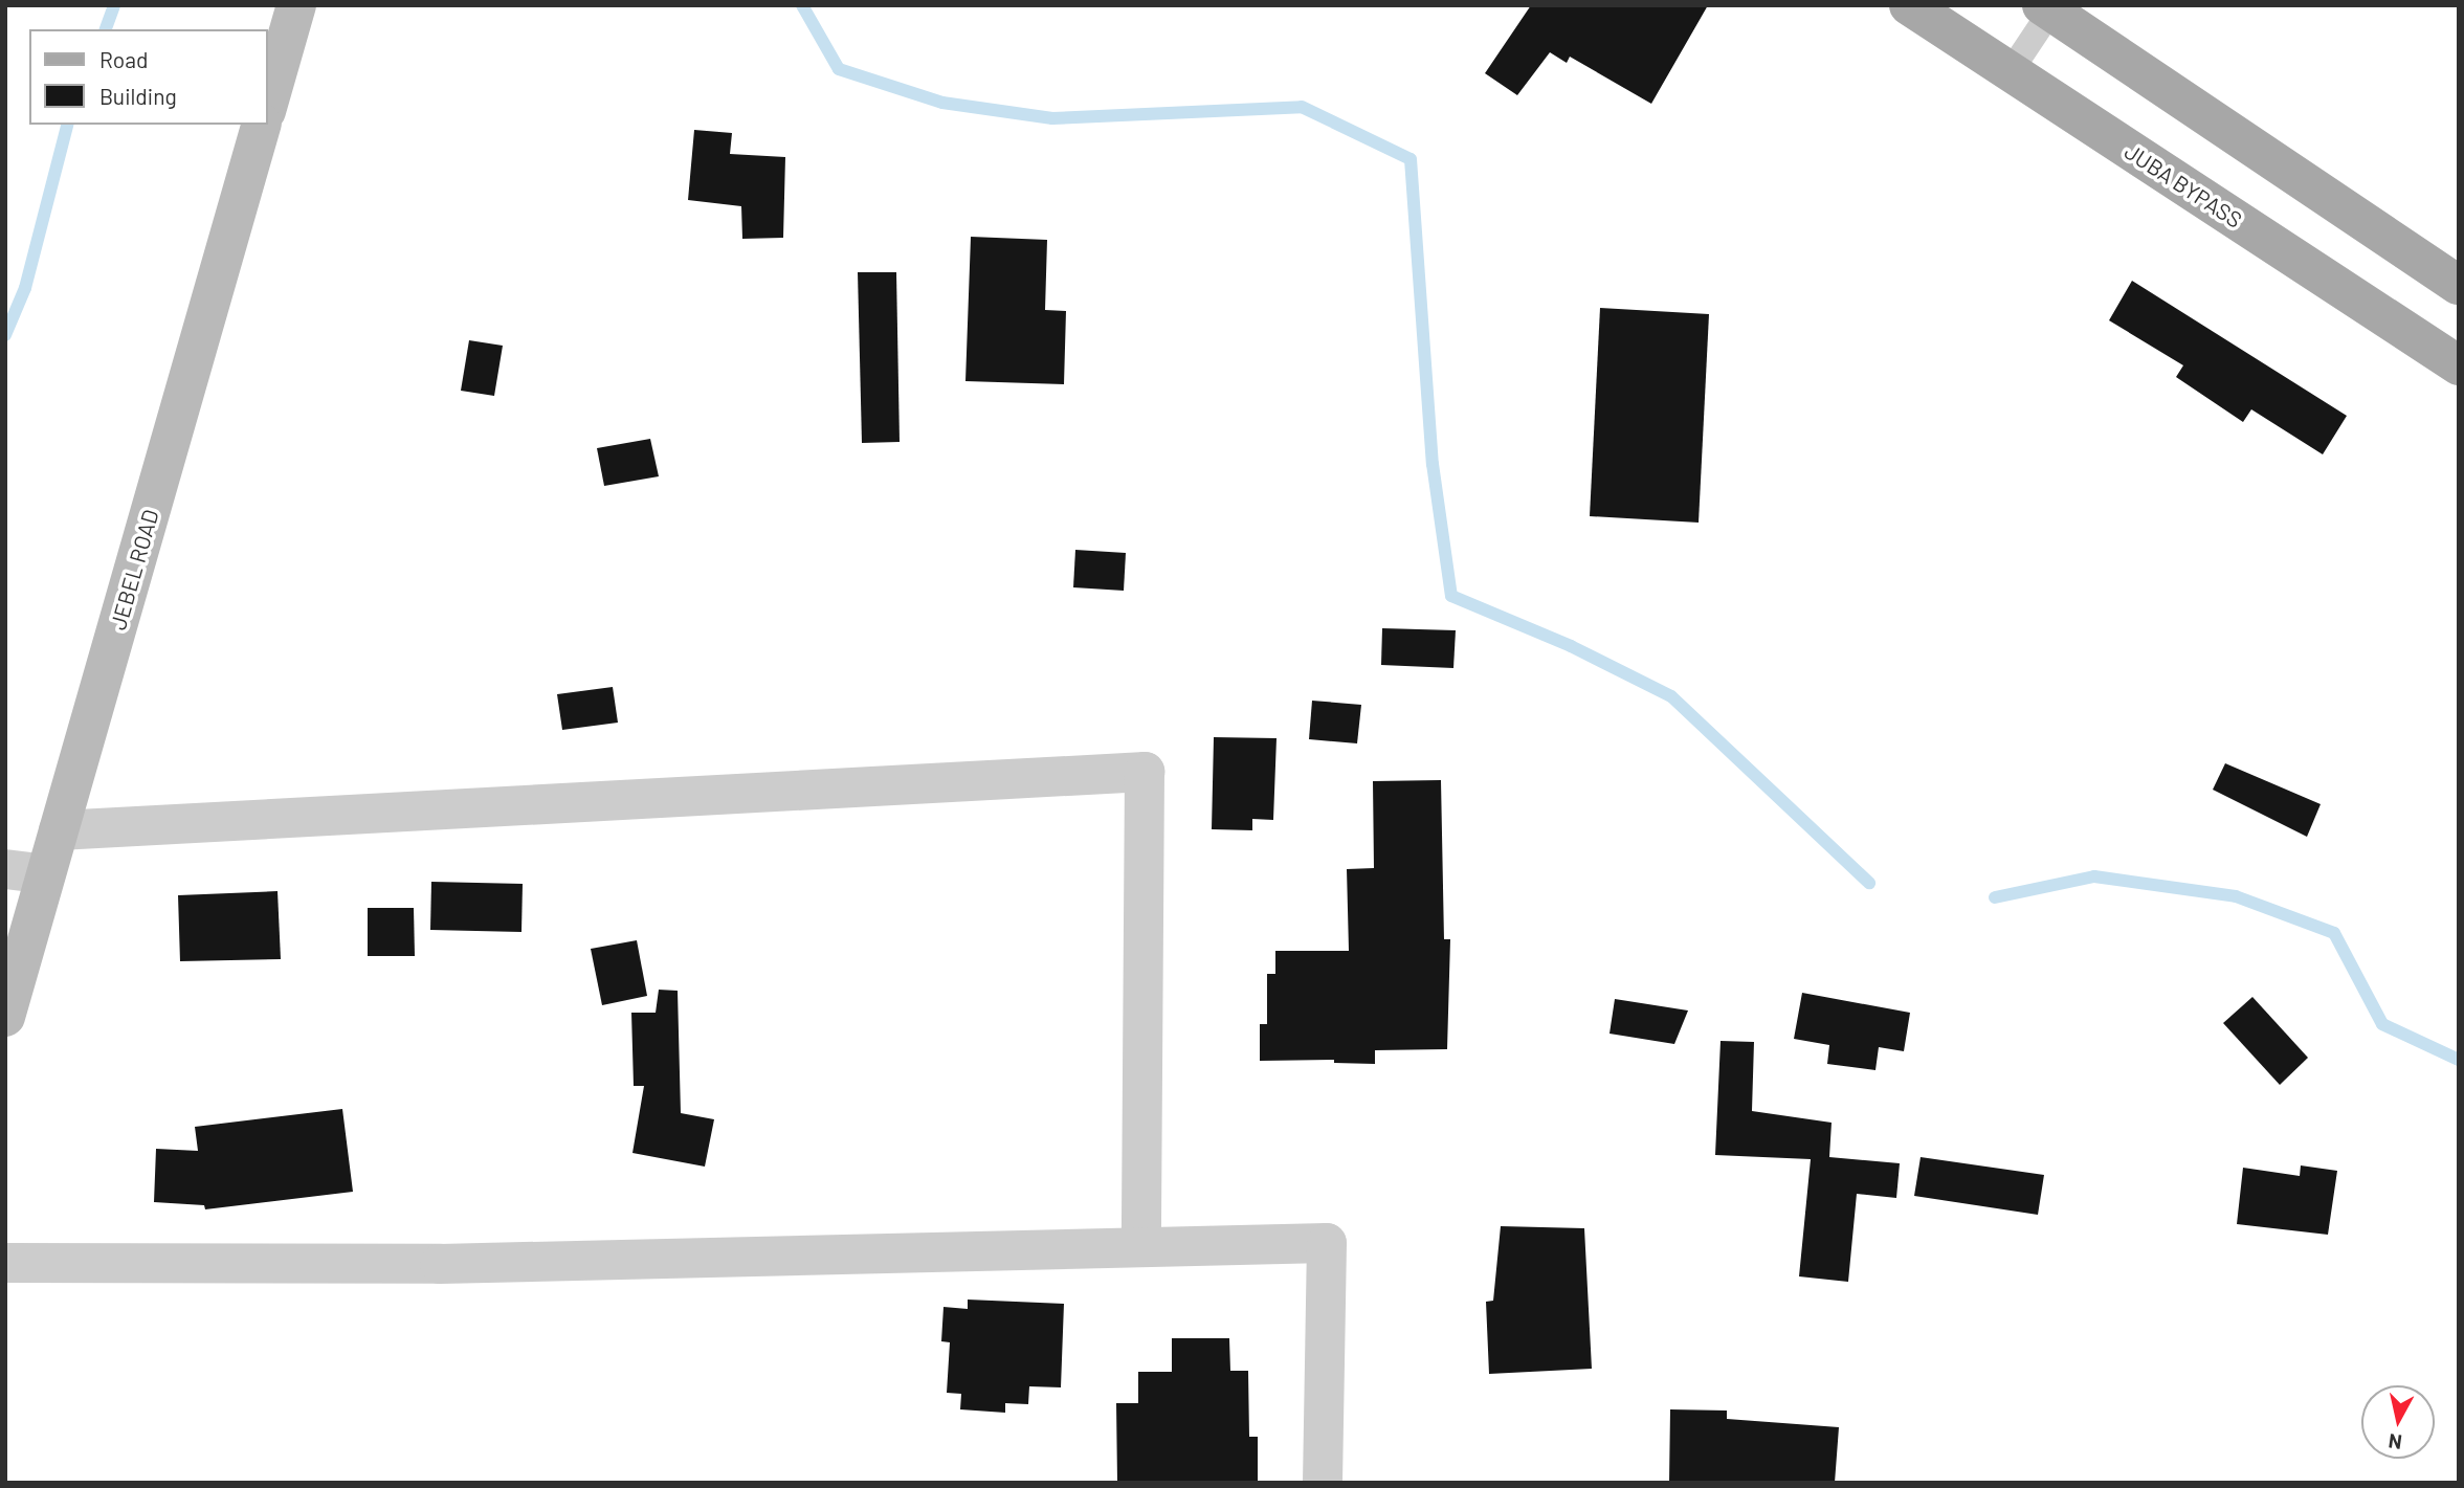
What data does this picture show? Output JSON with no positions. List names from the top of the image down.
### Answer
{
  "streets": {
    "main road": ["JUBA BYPASS", "JEBEL ROAD"]
  },
  "legend": ["Road", "Building"],
  "north": "bottom"
}
